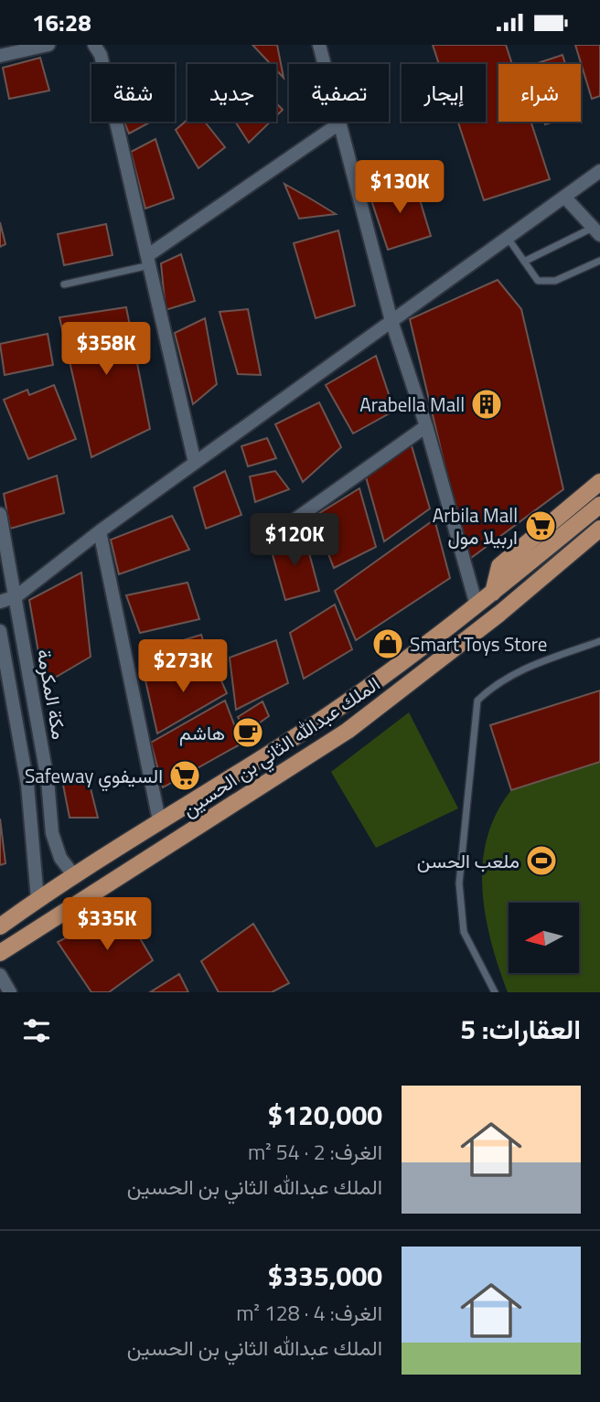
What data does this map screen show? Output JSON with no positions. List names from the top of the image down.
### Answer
{
  "streets": {
    "main road": ["الملك عبدالله الثاني بن الحسين"],
    "street": ["مكة المكرمة"]
  },
  "crossings": [
    ["مكة المكرمة", "الملك عبدالله الثاني بن الحسين"]
  ],
  "places": {
    "building": ["Arabella Mall"],
    "supermarket": ["Arbila Mall اربيلا مول", "Safeway السيفوي"],
    "shop": ["Smart Toys Store"],
    "cafe": ["هاشم"],
    "sports": ["ملعب الحسن"]
  },
  "north": "left",
  "page": {
    "status": "16:28",
    "chip": [
      "شراء",
      "إيجار",
      "تصفية",
      "جديد",
      "شقة"
    ],
    "price": [
      "$130K",
      "$358K",
      "$120K",
      "$273K",
      "$335K"
    ],
    "heading": "العقارات: 5",
    "list": [
      {
        "name": "$120,000",
        "note": "الغرف: 2 · 54 m² · الملك عبدالله الثاني بن الحسين"
      },
      {
        "name": "$335,000",
        "note": "الغرف: 4 · 128 m² · الملك عبدالله الثاني بن الحسين"
      }
    ]
  }
}
